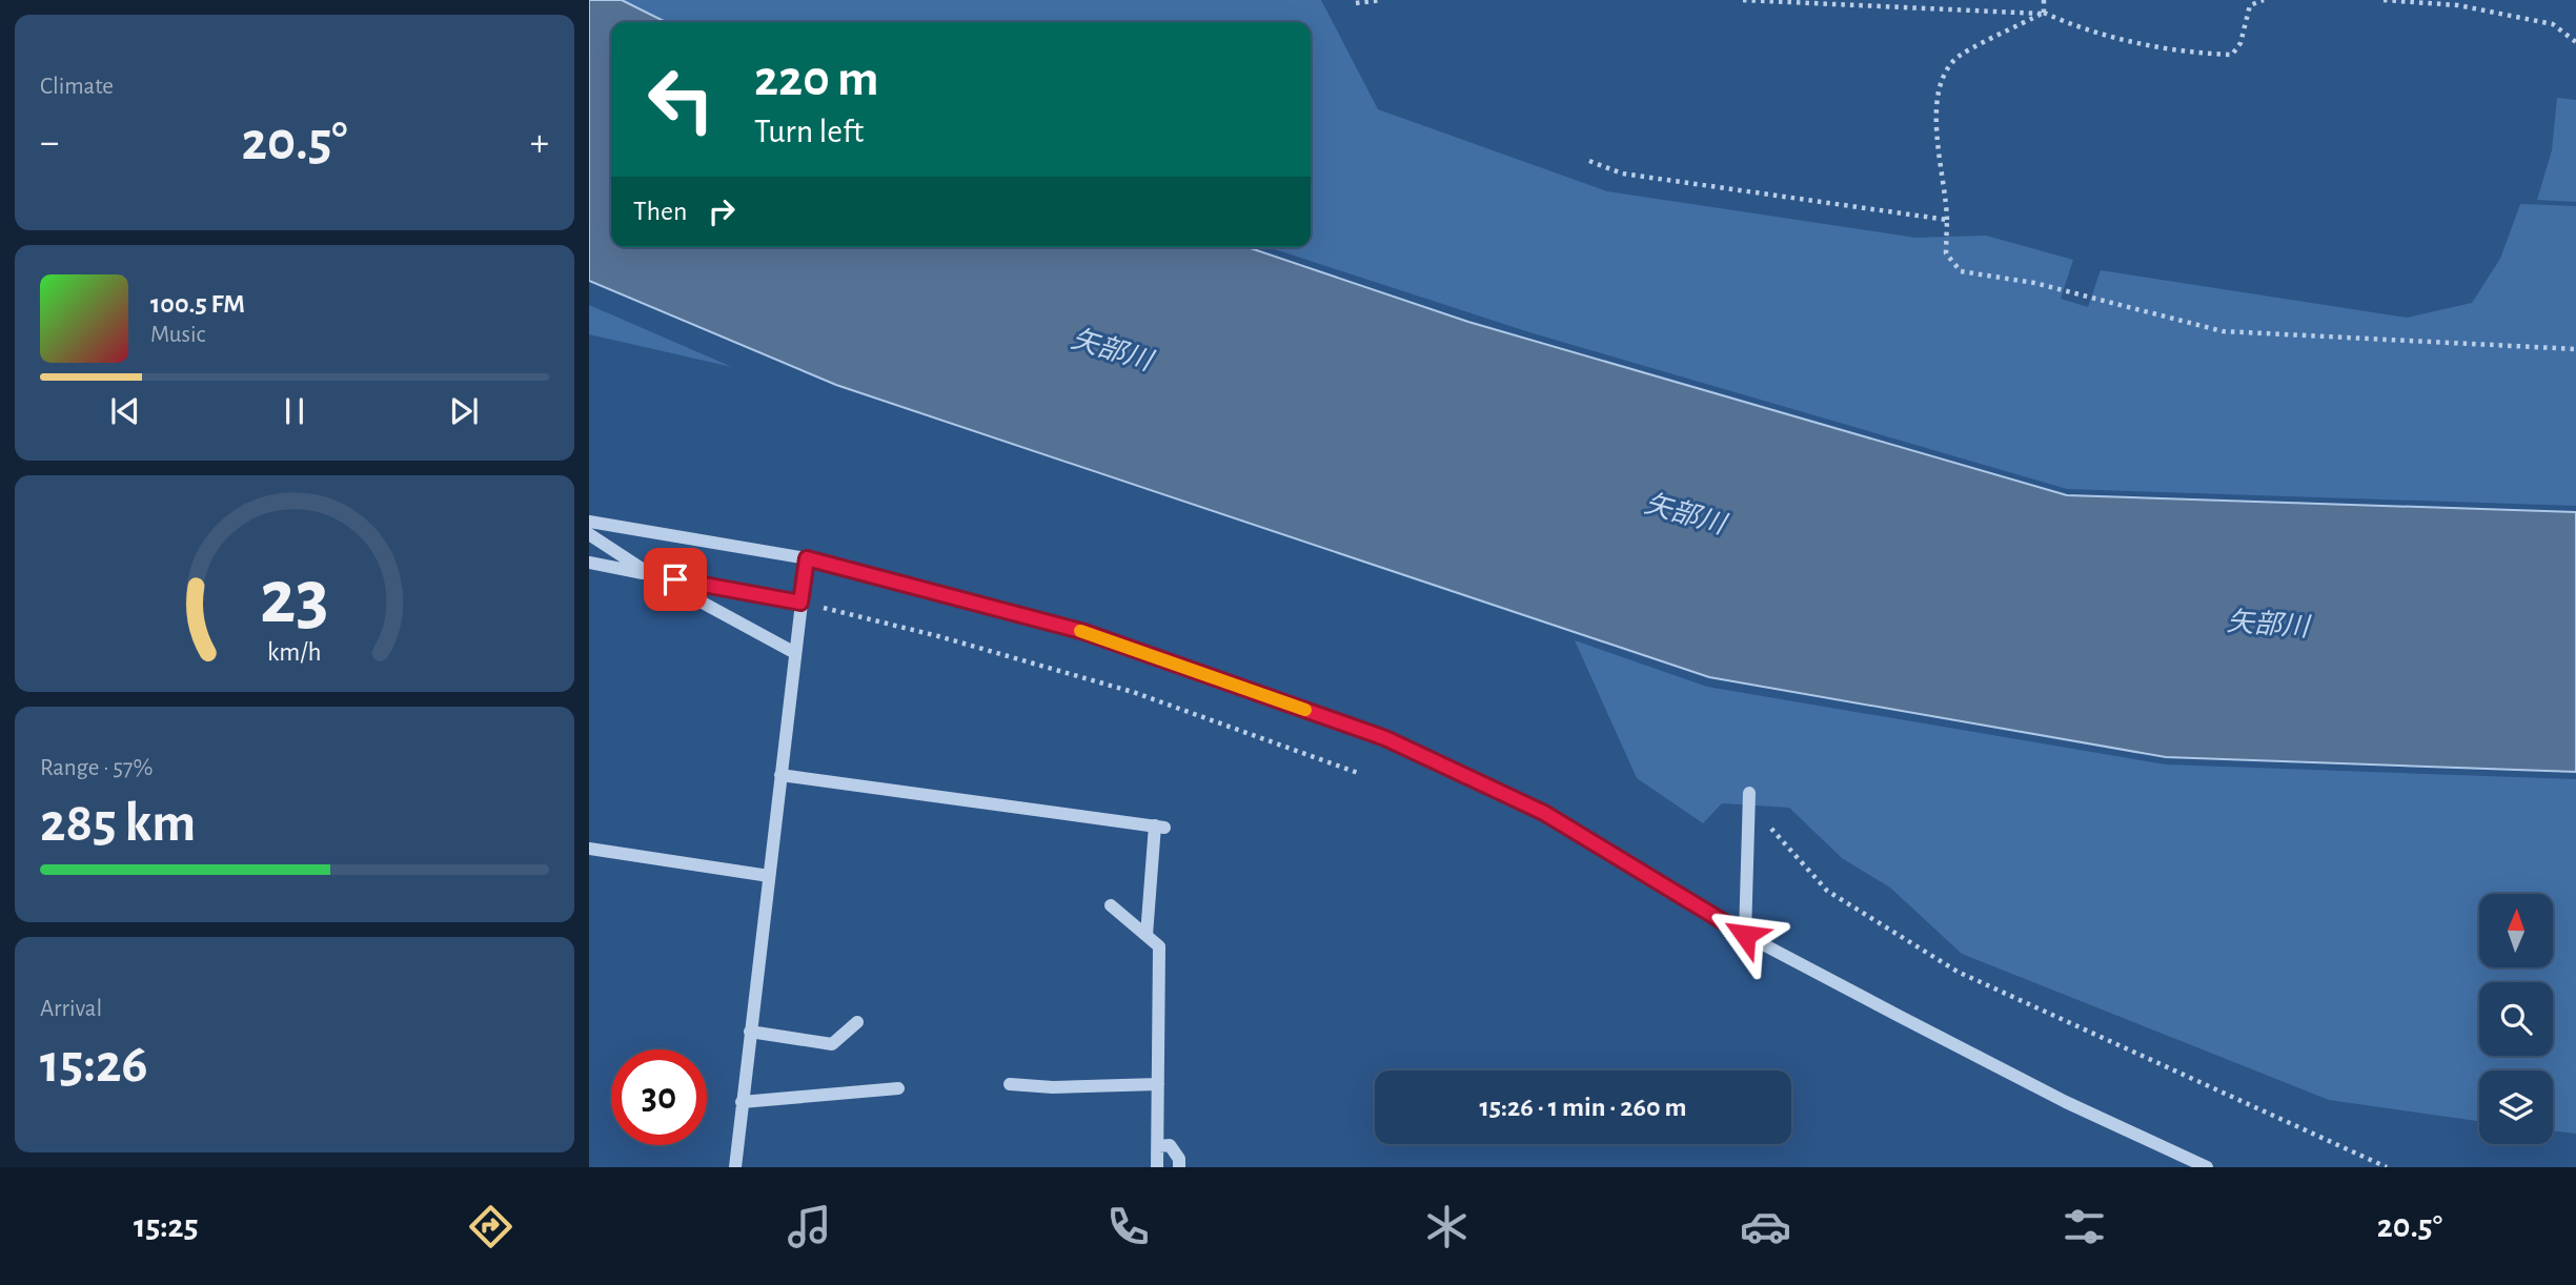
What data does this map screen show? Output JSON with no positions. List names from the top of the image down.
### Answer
{
  "water": ["矢部川"],
  "north": "top",
  "page": {
    "tile": [
      "Climate",
      ["Range · 57%", "285 km"],
      ["Arrival", "15:26"]
    ],
    "turn": ["220 m", "Turn left"],
    "heat": ["−", "20.5°", "+"],
    "then": "Then",
    "song": ["100.5 FM", "Music"],
    "limit": "30",
    "trip": "15:26 · 1 min · 260 m",
    "tabs": ["15:25", "20.5°"],
    "gauge": ["23", "km/h"]
  }
}
